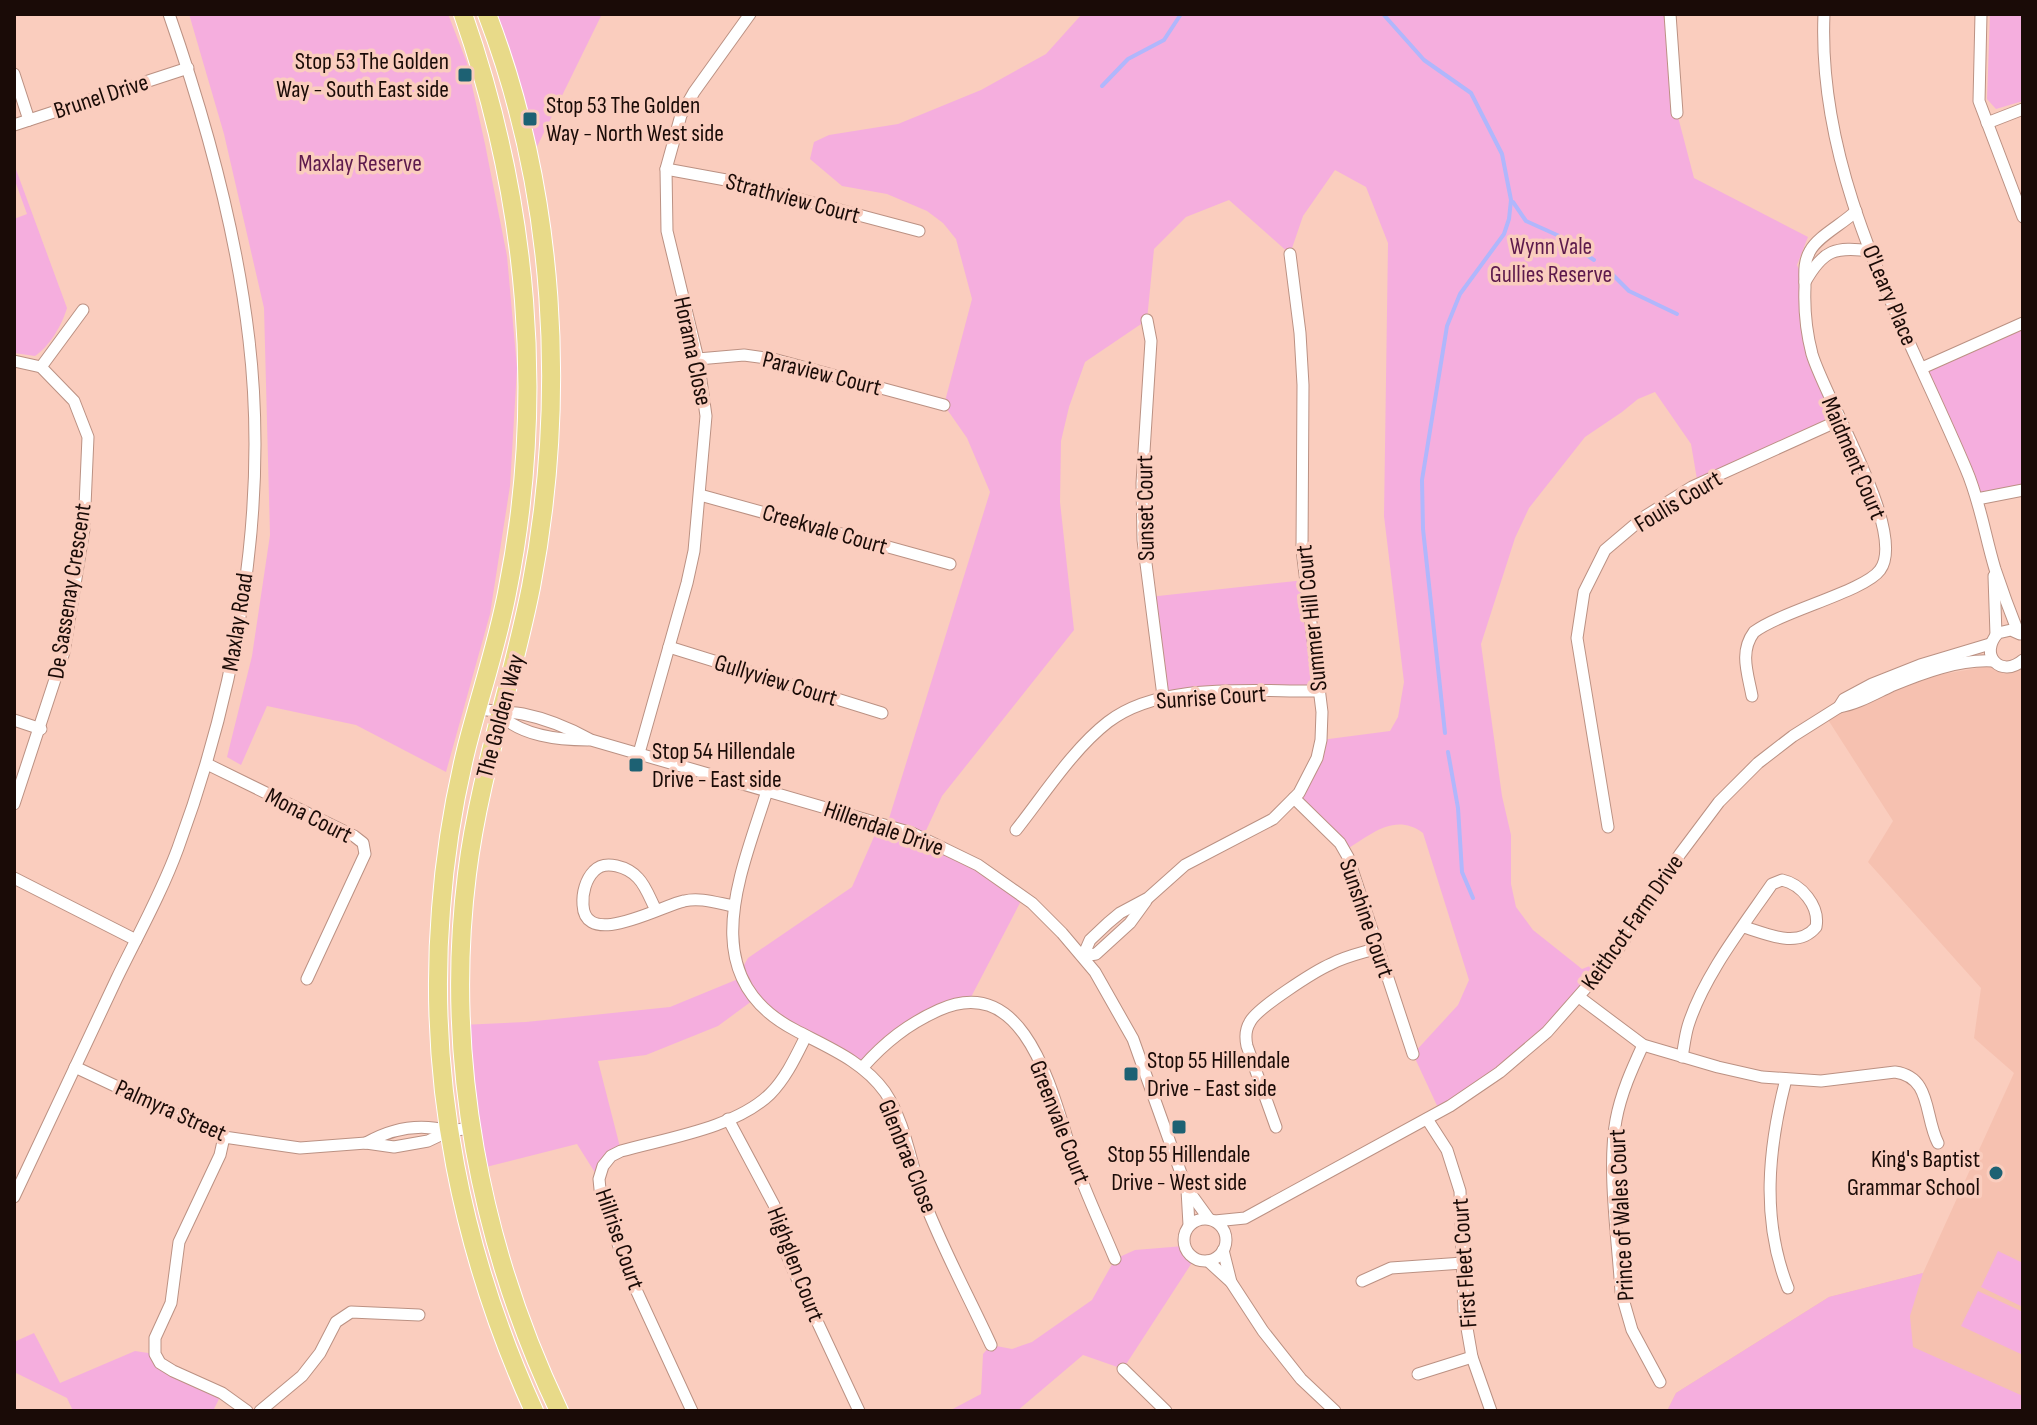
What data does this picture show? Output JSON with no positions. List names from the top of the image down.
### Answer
{
  "streets": {
    "main road": ["The Golden Way"],
    "street": [
      "Brunel Drive",
      "Strathview Court",
      "O'Leary Place",
      "Horama Close",
      "Paraview Court",
      "Maidment Court",
      "Foulis Court",
      "Sunset Court",
      "Creekvale Court",
      "De Sassenay Crescent",
      "Summer Hill Court",
      "Maxlay Road",
      "Gullyview Court",
      "Sunrise Court",
      "Mona Court",
      "Hillendale Drive",
      "Sunshine Court",
      "Keithcot Farm Drive",
      "Palmyra Street",
      "Greenvale Court",
      "Glenbrae Close",
      "Prince of Wales Court",
      "Hillrise Court",
      "First Fleet Court",
      "Highglen Court"
    ]
  },
  "crossings": [
    ["Brunel Drive", "Maxlay Road"],
    ["Strathview Court", "Horama Close"],
    ["O'Leary Place", "Maidment Court"],
    ["O'Leary Place", "Keithcot Farm Drive"],
    ["Horama Close", "Paraview Court"],
    ["Horama Close", "Creekvale Court"],
    ["Horama Close", "Gullyview Court"],
    ["Horama Close", "Hillendale Drive"],
    ["Maidment Court", "Foulis Court"],
    ["Sunset Court", "Sunrise Court"],
    ["Summer Hill Court", "Sunrise Court"],
    ["Summer Hill Court", "Hillendale Drive"],
    ["Summer Hill Court", "Sunshine Court"],
    ["Maxlay Road", "Mona Court"],
    ["Maxlay Road", "Palmyra Street"],
    ["The Golden Way", "Hillendale Drive"],
    ["The Golden Way", "Palmyra Street"],
    ["Hillendale Drive", "Keithcot Farm Drive"],
    ["Hillendale Drive", "Glenbrae Close"],
    ["Keithcot Farm Drive", "First Fleet Court"],
    ["Greenvale Court", "Glenbrae Close"],
    ["Glenbrae Close", "Hillrise Court"],
    ["Hillrise Court", "Highglen Court"]
  ],
  "parks": ["Maxlay Reserve", "Wynn Vale Gullies Reserve"],
  "places": {
    "transit": [
      "Stop 53 The Golden Way - South East side",
      "Stop 53 The Golden Way - North West side",
      "Stop 54 Hillendale Drive - East side",
      "Stop 55 Hillendale Drive - East side",
      "Stop 55 Hillendale Drive - West side"
    ],
    "other": ["King's Baptist Grammar School"]
  }
}
